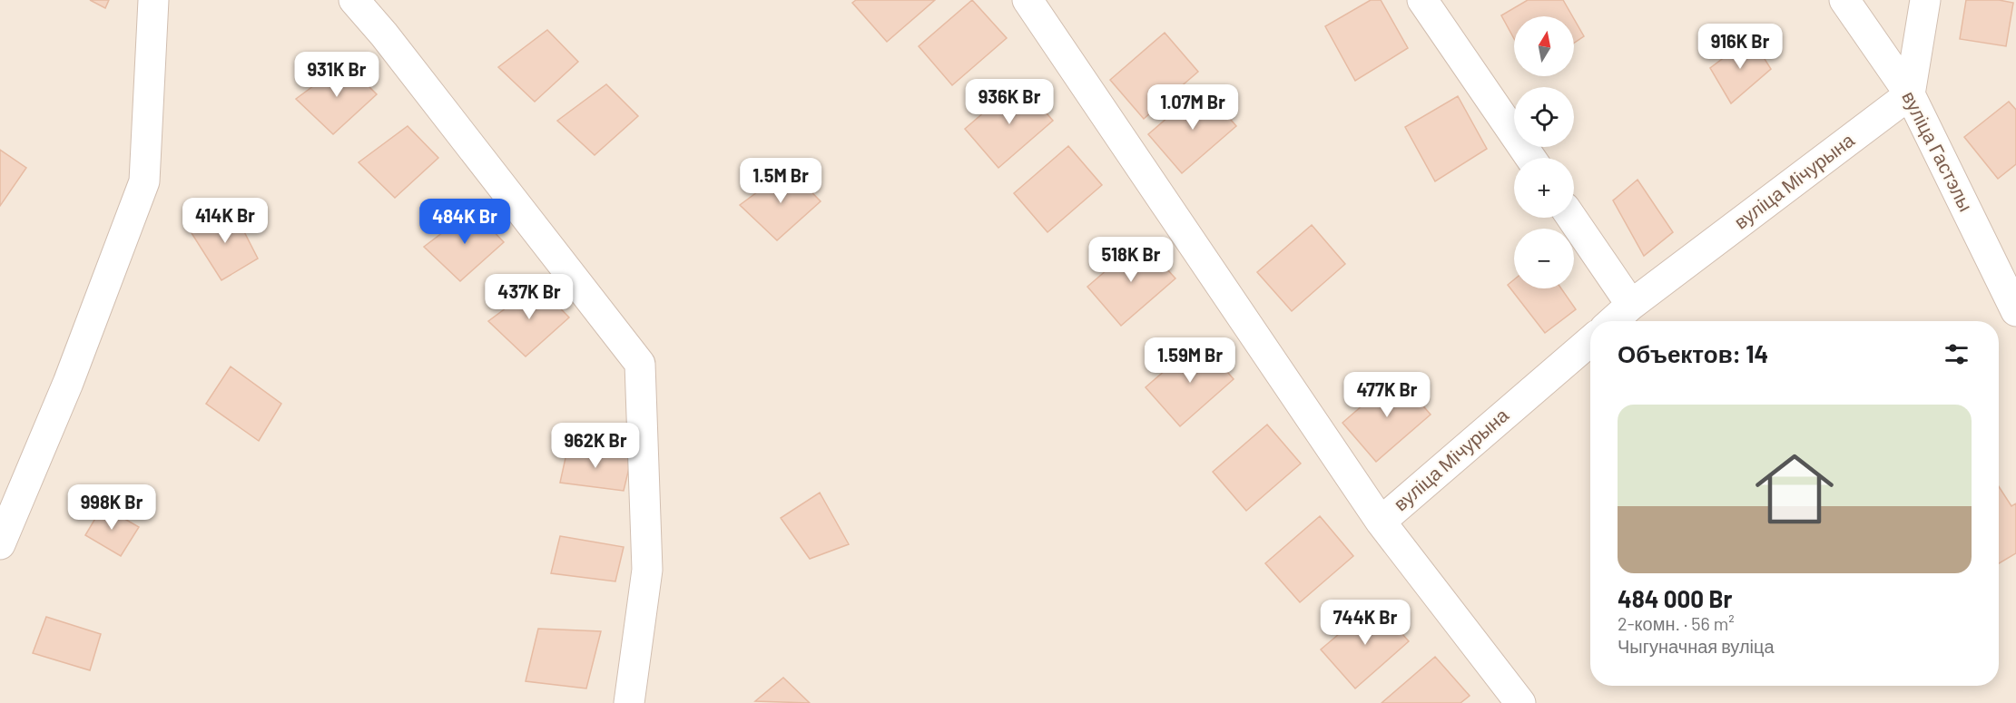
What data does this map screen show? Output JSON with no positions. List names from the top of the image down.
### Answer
{
  "streets": {
    "street": ["вуліца Гастэлы", "вуліца Мічурына"]
  },
  "crossings": [
    ["вуліца Гастэлы", "вуліца Мічурына"]
  ],
  "north": "top",
  "page": {
    "map_buttons": ["+", "−"],
    "price": [
      "916K Br",
      "931K Br",
      "936K Br",
      "1.07M Br",
      "1.5M Br",
      "414K Br",
      "484K Br",
      "518K Br",
      "437K Br",
      "1.59M Br",
      "477K Br",
      "962K Br",
      "998K Br",
      "744K Br"
    ],
    "heading": "Объектов: 14",
    "list": [
      {
        "name": "484 000 Br",
        "note": "2-комн. · 56 m² · Чыгуначная вуліца"
      }
    ]
  }
}
